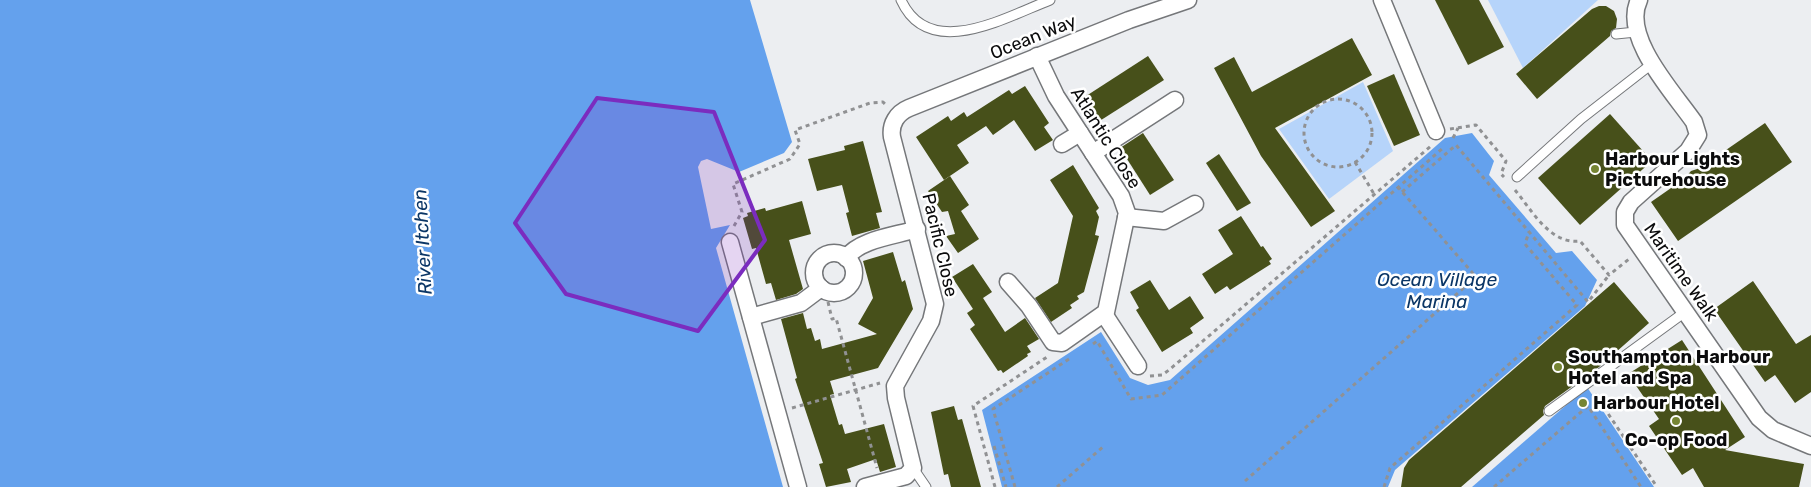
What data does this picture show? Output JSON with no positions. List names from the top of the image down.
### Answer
{
  "streets": {
    "street": [
      "Ocean Way",
      "Atlantic Close",
      "Pacific Close",
      "Maritime Walk"
    ]
  },
  "crossings": [
    ["Ocean Way", "Atlantic Close"],
    ["Ocean Way", "Pacific Close"]
  ],
  "water": ["River Itchen", "Ocean Village Marina"],
  "places": [
    "Harbour Lights Picturehouse",
    "Southampton Harbour Hotel and Spa",
    "Harbour Hotel",
    "Co-op Food"
  ]
}
